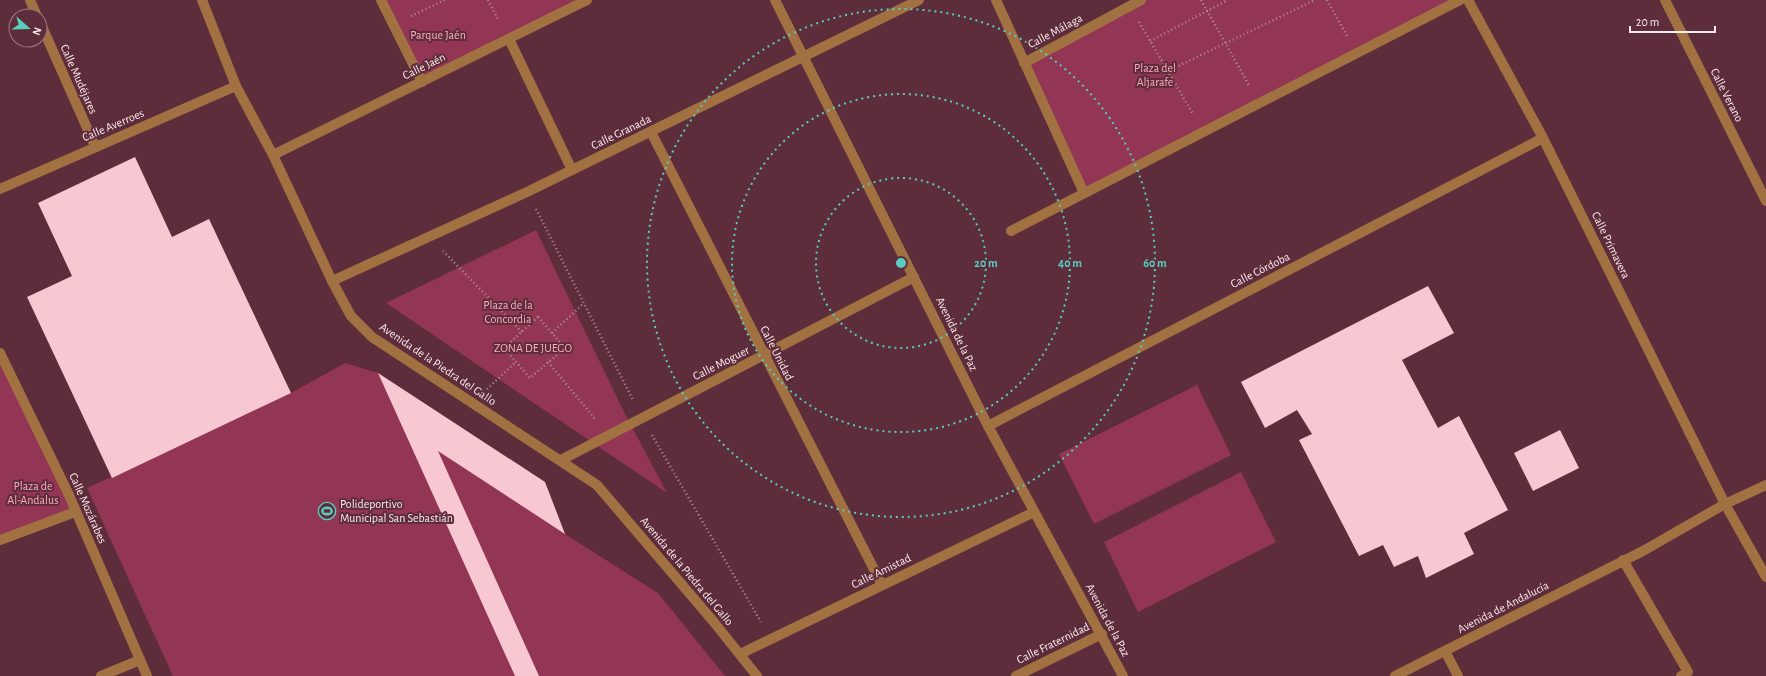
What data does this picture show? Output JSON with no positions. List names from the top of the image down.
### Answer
{
  "streets": {
    "street": [
      "Calle Málaga",
      "Calle Jaén",
      "Calle Mudéjares",
      "Calle Verano",
      "Calle Averroes",
      "Calle Granada",
      "Calle Primavera",
      "Calle Córdoba",
      "Avenida de la Paz",
      "Calle Unidad",
      "Calle Moguer",
      "Avenida de la Piedra del Gallo",
      "Calle Mozárabes",
      "Calle Amistad",
      "Avenida de Andalucía",
      "Calle Fraternidad"
    ]
  },
  "crossings": [
    ["Calle Jaén", "Avenida de la Piedra del Gallo"],
    ["Calle Mudéjares", "Calle Averroes"],
    ["Calle Averroes", "Avenida de la Piedra del Gallo"],
    ["Calle Granada", "Avenida de la Paz"],
    ["Calle Granada", "Calle Unidad"],
    ["Calle Granada", "Avenida de la Piedra del Gallo"],
    ["Calle Primavera", "Calle Córdoba"],
    ["Calle Primavera", "Avenida de Andalucía"],
    ["Calle Córdoba", "Avenida de la Paz"],
    ["Avenida de la Paz", "Calle Moguer"],
    ["Avenida de la Paz", "Calle Amistad"],
    ["Avenida de la Paz", "Calle Fraternidad"],
    ["Calle Unidad", "Calle Moguer"],
    ["Calle Unidad", "Calle Amistad"],
    ["Calle Moguer", "Avenida de la Piedra del Gallo"],
    ["Avenida de la Piedra del Gallo", "Calle Amistad"]
  ],
  "parks": [
    "Parque Jaén",
    "Plaza del Aljarafe",
    "Plaza de la Concordia",
    "ZONA DE JUEGO",
    "Plaza de Al-Andalus"
  ],
  "places": {
    "sports": ["Polideportivo Municipal San Sebastián"]
  },
  "scale_bar": "20 m",
  "north": "right",
  "rings": ["20 m", "40 m", "60 m"]
}
